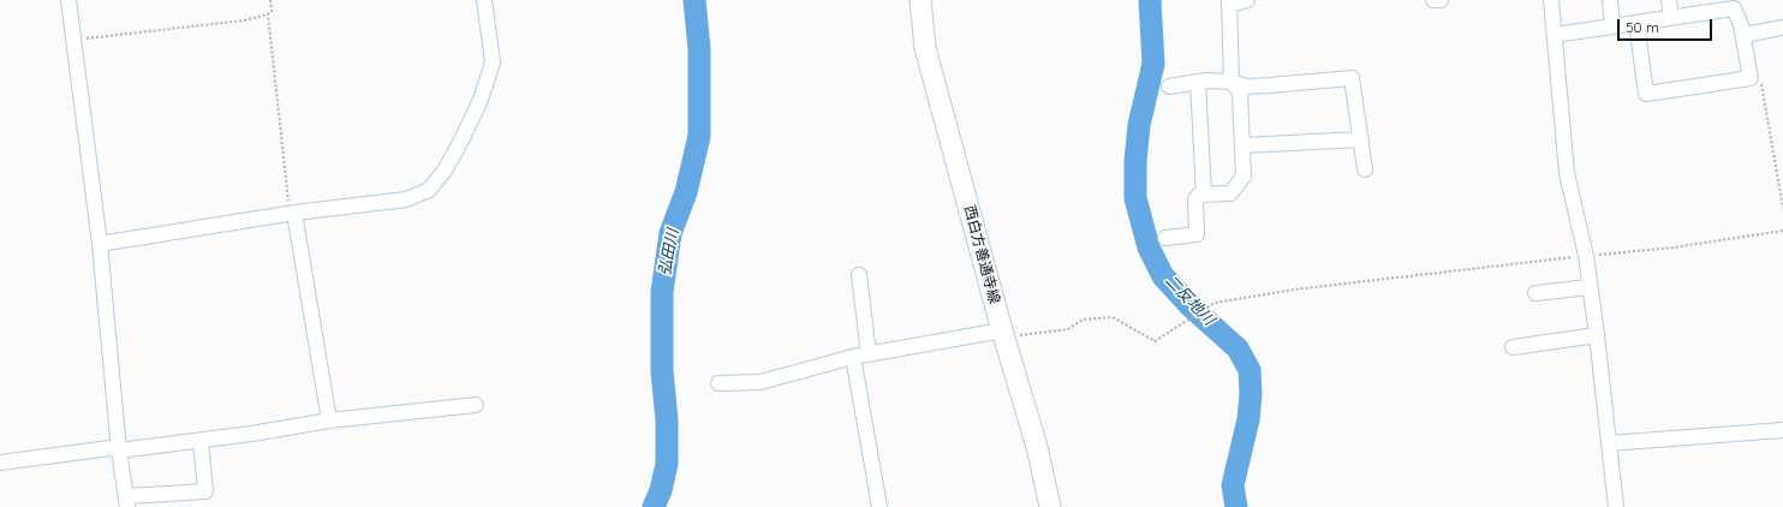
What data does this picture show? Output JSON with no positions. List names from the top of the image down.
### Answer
{
  "streets": {
    "main road": ["西白方善通寺線"]
  },
  "water": ["弘田川", "二反地川"],
  "scale_bar": "50 m"
}
